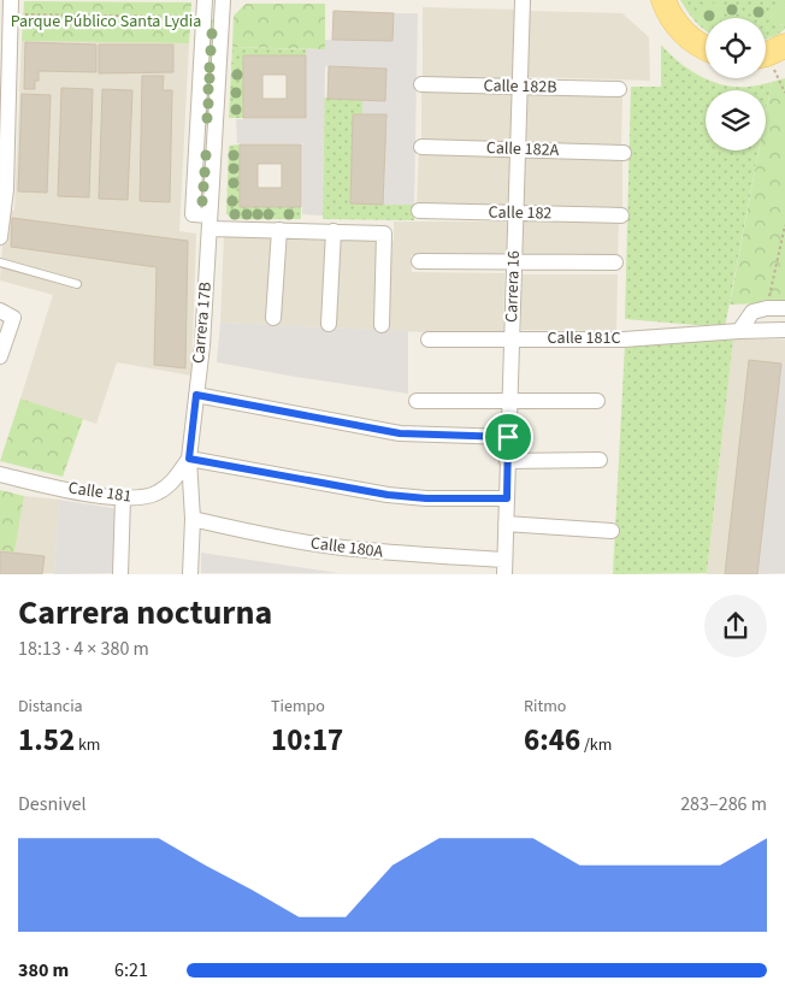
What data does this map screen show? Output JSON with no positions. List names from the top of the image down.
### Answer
{
  "streets": {
    "street": [
      "Calle 182B",
      "Calle 182A",
      "Calle 182",
      "Carrera 16",
      "Carrera 17B",
      "Calle 181C",
      "Calle 181",
      "Calle 180A"
    ]
  },
  "crossings": [
    ["Calle 182B", "Carrera 16"],
    ["Calle 182A", "Carrera 16"],
    ["Calle 182", "Carrera 16"],
    ["Carrera 16", "Calle 181C"],
    ["Carrera 16", "Calle 180A"],
    ["Carrera 17B", "Calle 181"],
    ["Carrera 17B", "Calle 180A"]
  ],
  "parks": ["Parque Público Santa Lydia"],
  "page": {
    "heading": ["Carrera nocturna", "18:13 · 4 × 380 m"],
    "stats": [
      ["Distancia", "1.52 km"],
      ["Tiempo", "10:17"],
      ["Ritmo", "6:46 /km"]
    ],
    "chart": ["Desnivel", "283–286 m"],
    "list": [
      {
        "name": "380 m",
        "note": "6:21"
      }
    ]
  }
}
